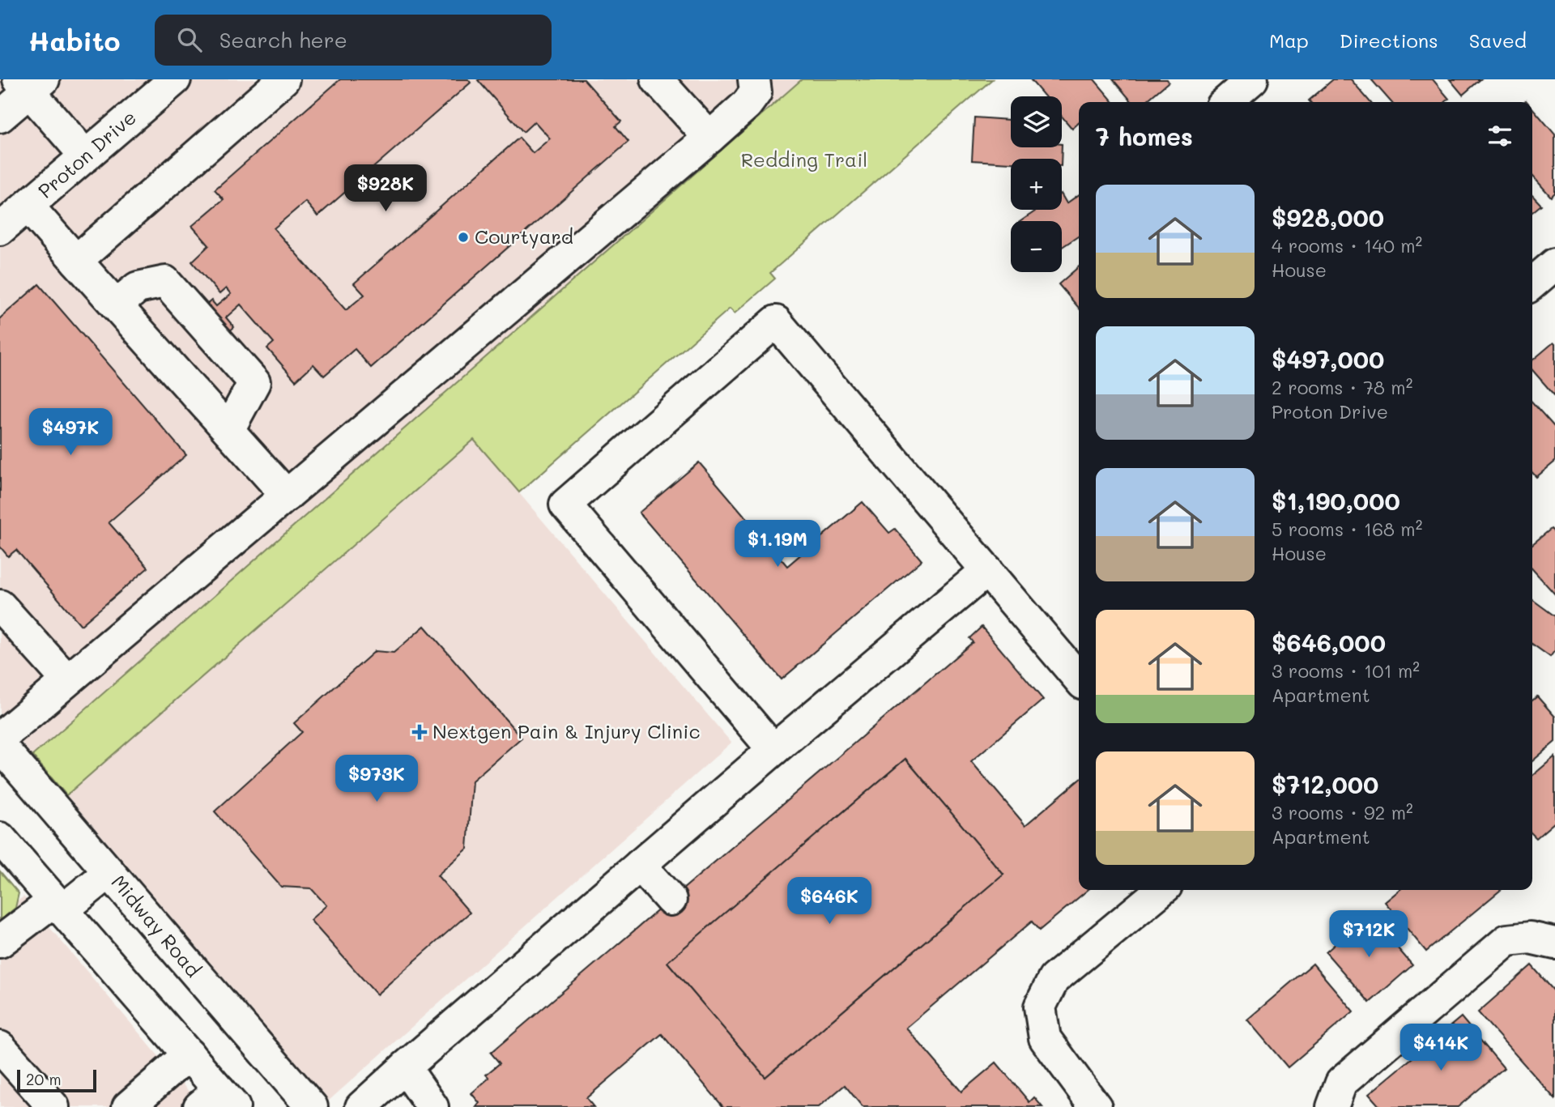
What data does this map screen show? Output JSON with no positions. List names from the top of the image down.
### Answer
{
  "streets": {
    "main road": ["Proton Drive", "Midway Road"]
  },
  "parks": ["Redding Trail"],
  "places": {
    "other": ["Courtyard"],
    "health": ["Nextgen Pain & Injury Clinic"]
  },
  "scale_bar": "20 m",
  "page": {
    "header": "Habito",
    "search": "Search here",
    "nav": ["Map", "Directions", "Saved"],
    "map_buttons": ["+", "−"],
    "heading": "7 homes",
    "price": [
      "$928K",
      "$497K",
      "$1.19M",
      "$973K",
      "$646K",
      "$712K",
      "$414K"
    ],
    "list": [
      {
        "name": "$928,000",
        "note": "4 rooms · 140 m² · House"
      },
      {
        "name": "$497,000",
        "note": "2 rooms · 78 m² · Proton Drive"
      },
      {
        "name": "$1,190,000",
        "note": "5 rooms · 168 m² · House"
      },
      {
        "name": "$646,000",
        "note": "3 rooms · 101 m² · Apartment"
      },
      {
        "name": "$712,000",
        "note": "3 rooms · 92 m² · Apartment"
      }
    ],
    "scale": "20 m"
  }
}
